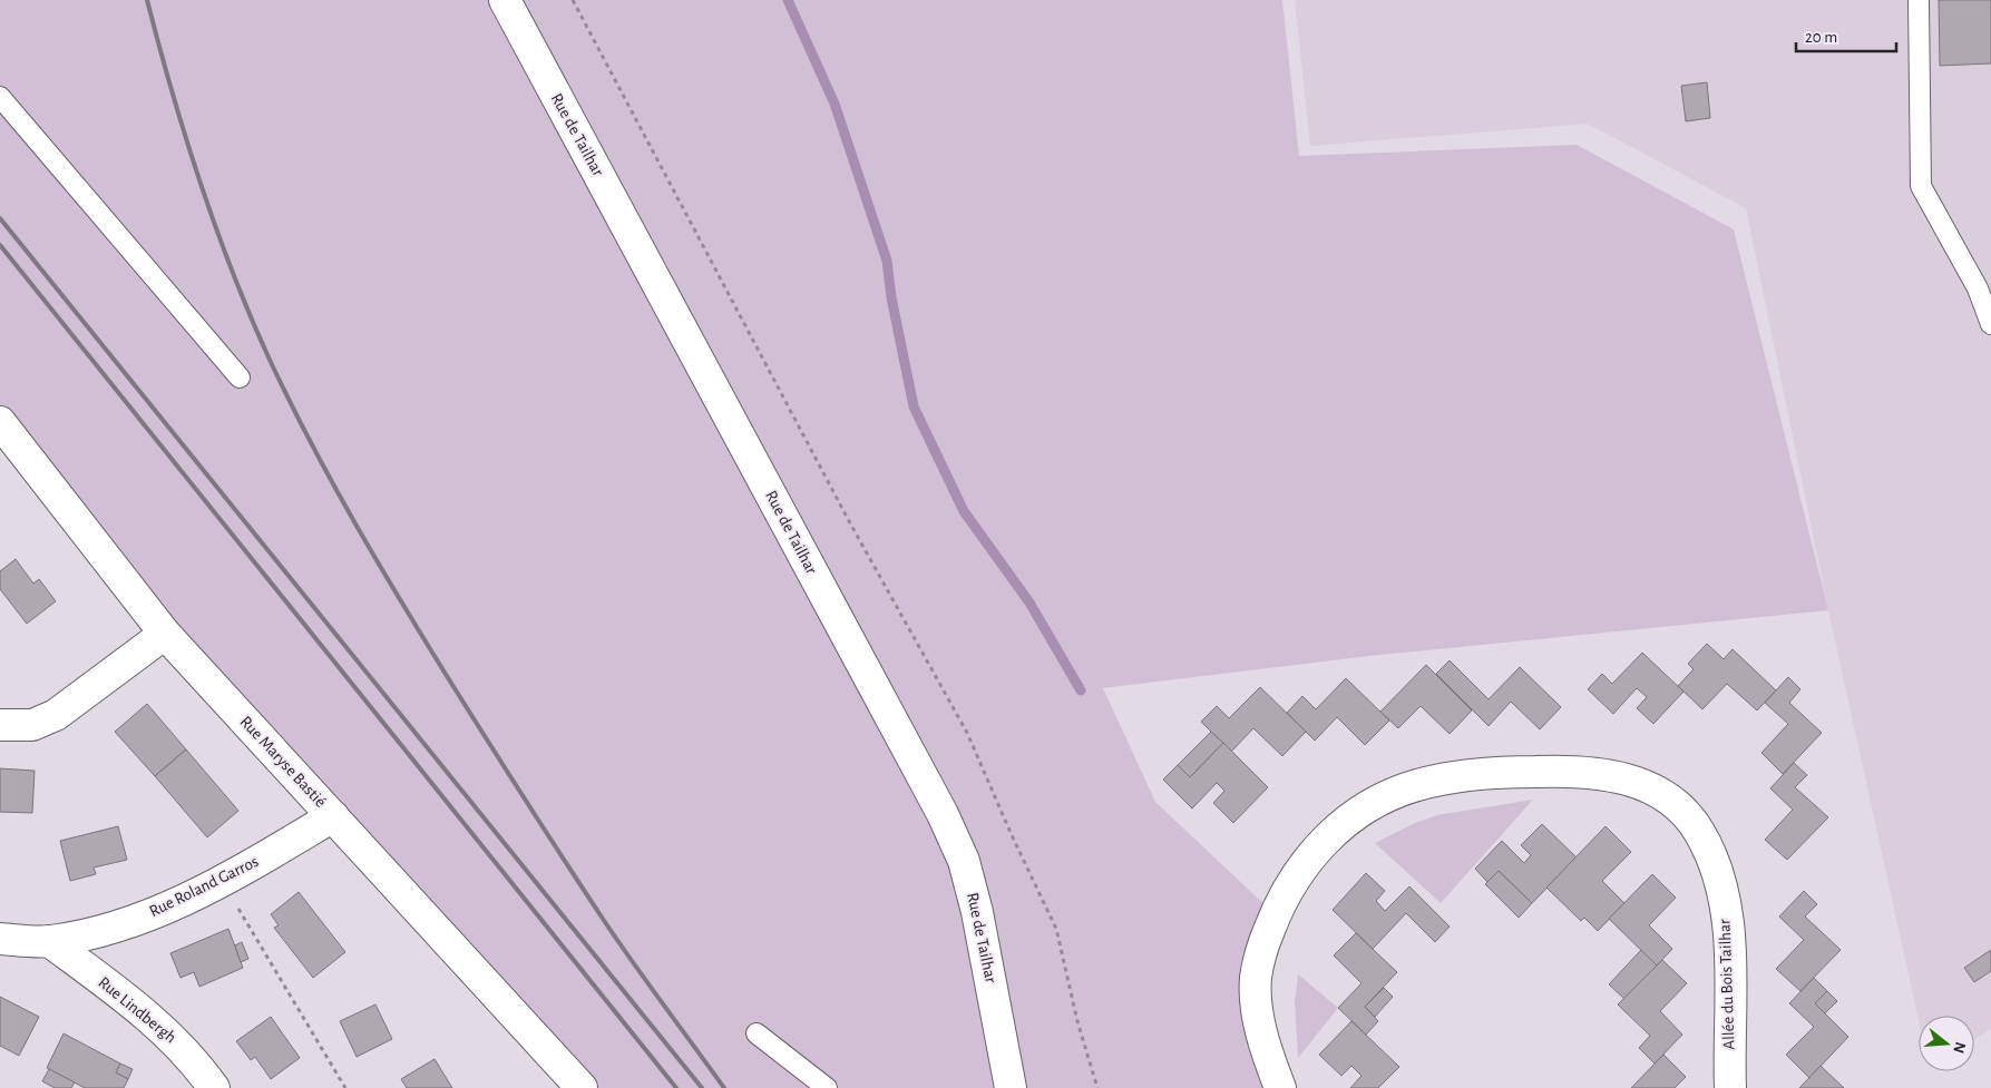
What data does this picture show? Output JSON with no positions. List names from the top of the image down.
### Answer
{
  "streets": {
    "street": [
      "Rue de Tailhar",
      "Rue Maryse Bastié",
      "Rue Roland Garros",
      "Allée du Bois Tailhar",
      "Rue Lindbergh"
    ]
  },
  "crossings": [
    ["Rue Maryse Bastié", "Rue Roland Garros"],
    ["Rue Roland Garros", "Rue Lindbergh"]
  ],
  "scale_bar": "20 m",
  "north": "right"
}
